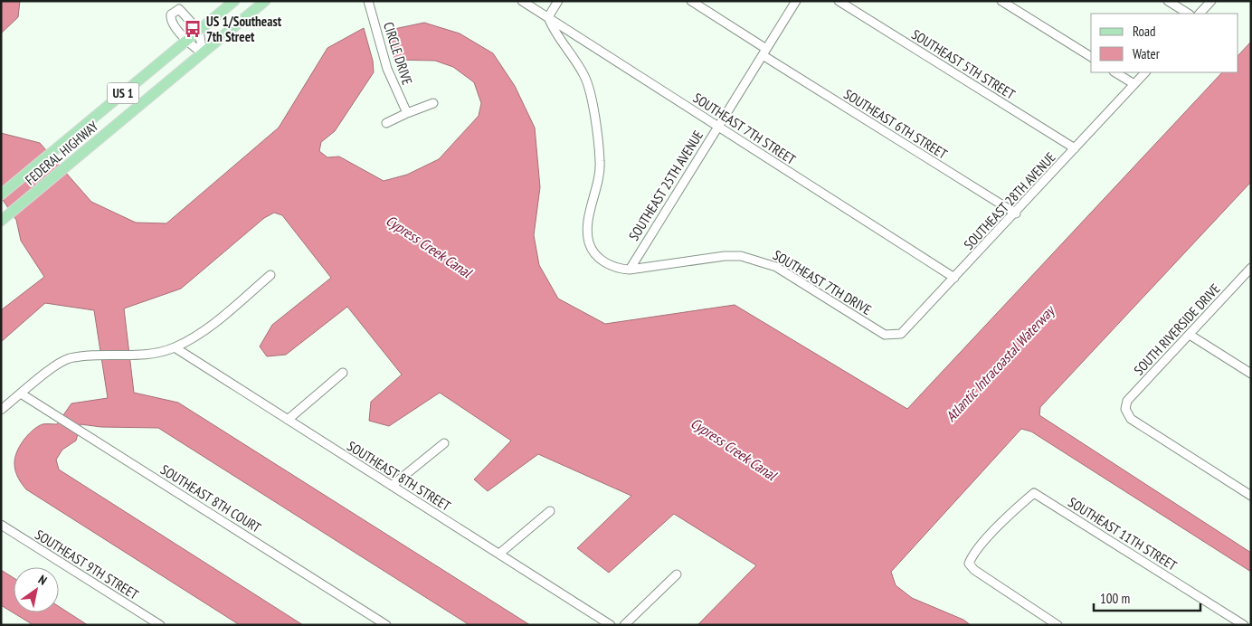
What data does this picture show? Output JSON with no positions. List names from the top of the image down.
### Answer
{
  "streets": {
    "main road": ["US 1", "FEDERAL HIGHWAY"],
    "street": [
      "CIRCLE DRIVE",
      "SOUTHEAST 5TH STREET",
      "SOUTHEAST 6TH STREET",
      "SOUTHEAST 7TH STREET",
      "SOUTHEAST 25TH AVENUE",
      "SOUTHEAST 28TH AVENUE",
      "SOUTHEAST 7TH DRIVE",
      "SOUTH RIVERSIDE DRIVE",
      "SOUTHEAST 8TH STREET",
      "SOUTHEAST 8TH COURT",
      "SOUTHEAST 11TH STREET",
      "SOUTHEAST 9TH STREET"
    ]
  },
  "crossings": [
    ["SOUTHEAST 5TH STREET", "SOUTHEAST 28TH AVENUE"],
    ["SOUTHEAST 6TH STREET", "SOUTHEAST 25TH AVENUE"],
    ["SOUTHEAST 6TH STREET", "SOUTHEAST 28TH AVENUE"],
    ["SOUTHEAST 7TH STREET", "SOUTHEAST 25TH AVENUE"],
    ["SOUTHEAST 7TH STREET", "SOUTHEAST 28TH AVENUE"],
    ["SOUTHEAST 7TH STREET", "SOUTHEAST 7TH DRIVE"],
    ["SOUTHEAST 25TH AVENUE", "SOUTHEAST 7TH DRIVE"],
    ["SOUTHEAST 28TH AVENUE", "SOUTHEAST 7TH DRIVE"]
  ],
  "water": ["Cypress Creek Canal", "Atlantic Intracoastal Waterway"],
  "places": {
    "bus stop": ["US 1/Southeast 7th Street"]
  },
  "legend": ["Road", "Water"],
  "scale_bar": "100 m",
  "north": "top right"
}
